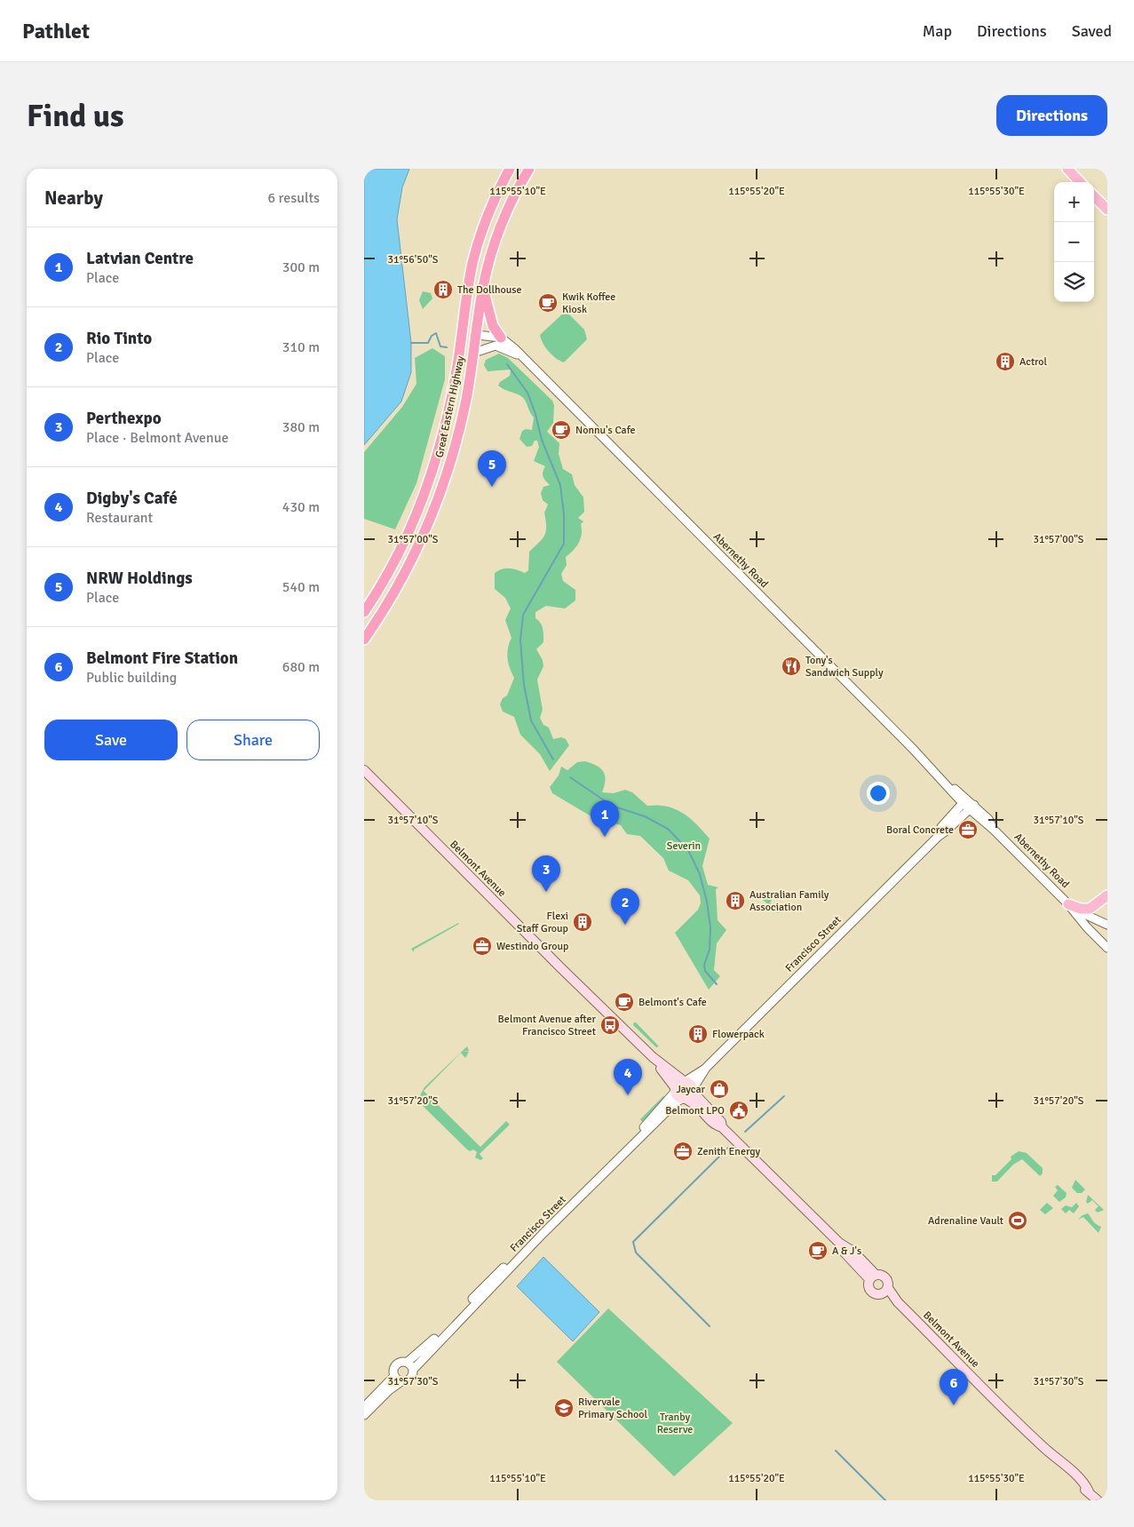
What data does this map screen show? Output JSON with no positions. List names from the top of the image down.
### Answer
{
  "streets": {
    "highway": ["Great Eastern Highway"],
    "main road": ["Belmont Avenue"],
    "street": ["Abernethy Road", "Francisco Street"]
  },
  "crossings": [
    ["Great Eastern Highway", "Abernethy Road"],
    ["Abernethy Road", "Francisco Street"],
    ["Belmont Avenue", "Francisco Street"]
  ],
  "parks": ["Severin", "Tranby Reserve"],
  "places": {
    "building": [
      "The Dollhouse",
      "Actrol",
      "Australian Family Association",
      "Flexi Staff Group",
      "Flowerpack"
    ],
    "cafe": [
      "Kwik Koffee Kiosk",
      "Nonnu's Cafe",
      "Belmont's Cafe",
      "A & J's"
    ],
    "restaurant": ["Tony's Sandwich Supply"],
    "office": ["Boral Concrete", "Westindo Group", "Zenith Energy"],
    "bus stop": ["Belmont Avenue after Francisco Street"],
    "shop": ["Jaycar"],
    "public building": ["Belmont LPO"],
    "sports": ["Adrenaline Vault"],
    "school or university": ["Rivervale Primary School"]
  },
  "page": {
    "header": "Pathlet",
    "nav": ["Map", "Directions", "Saved"],
    "buttons": [
      "Directions",
      ["Save", "Share"]
    ],
    "title": "Find us",
    "heading": ["Nearby", "6 results"],
    "map_buttons": ["+", "−"],
    "list": [
      {
        "mark": "1",
        "name": "Latvian Centre",
        "note": "Place",
        "value": "300 m"
      },
      {
        "mark": "2",
        "name": "Rio Tinto",
        "note": "Place",
        "value": "310 m"
      },
      {
        "mark": "3",
        "name": "Perthexpo",
        "note": "Place · Belmont Avenue",
        "value": "380 m"
      },
      {
        "mark": "4",
        "name": "Digby's Café",
        "note": "Restaurant",
        "value": "430 m"
      },
      {
        "mark": "5",
        "name": "NRW Holdings",
        "note": "Place",
        "value": "540 m"
      },
      {
        "mark": "6",
        "name": "Belmont Fire Station",
        "note": "Public building",
        "value": "680 m"
      }
    ],
    "pins": [
      "5",
      "1",
      "3",
      "2",
      "4",
      "6"
    ]
  },
  "coordinates": [
    "115°55'10\"E",
    "115°55'20\"E",
    "115°55'30\"E",
    "31°56'50\"S",
    "31°57'00\"S",
    "31°57'10\"S",
    "31°57'20\"S",
    "31°57'30\"S"
  ]
}
